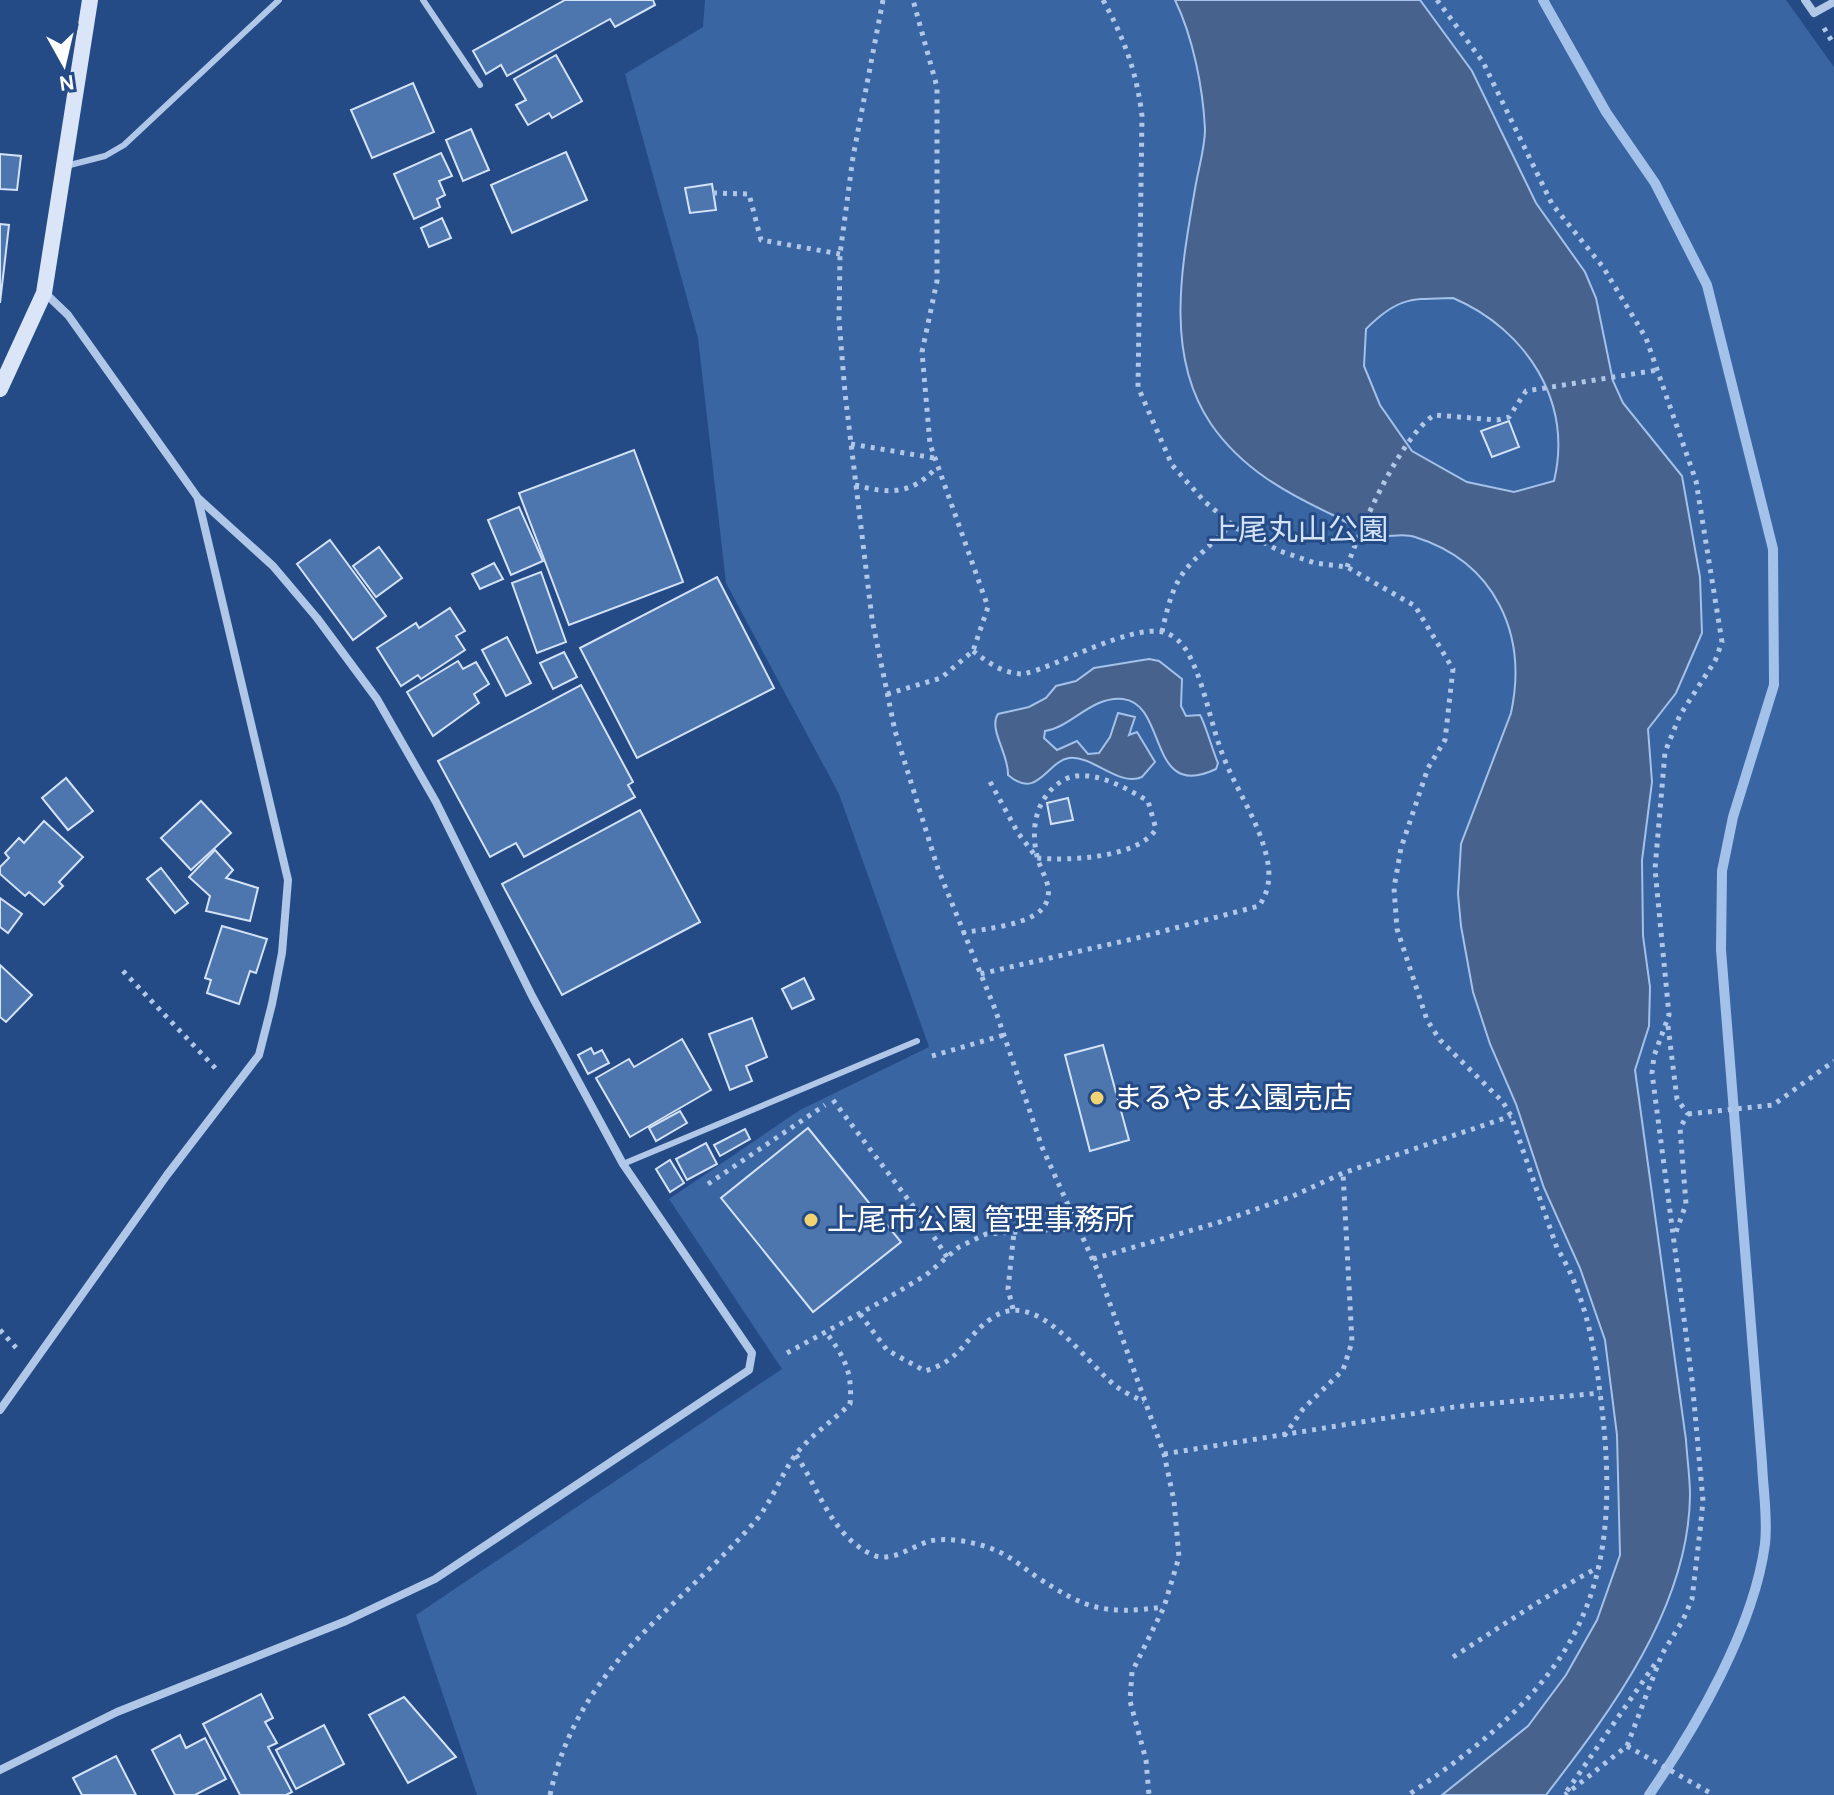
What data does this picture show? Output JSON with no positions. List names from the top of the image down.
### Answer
{
  "parks": ["上尾丸山公園"],
  "places": ["まるやま公園売店", "上尾市公園 管理事務所"],
  "north": "bottom"
}
